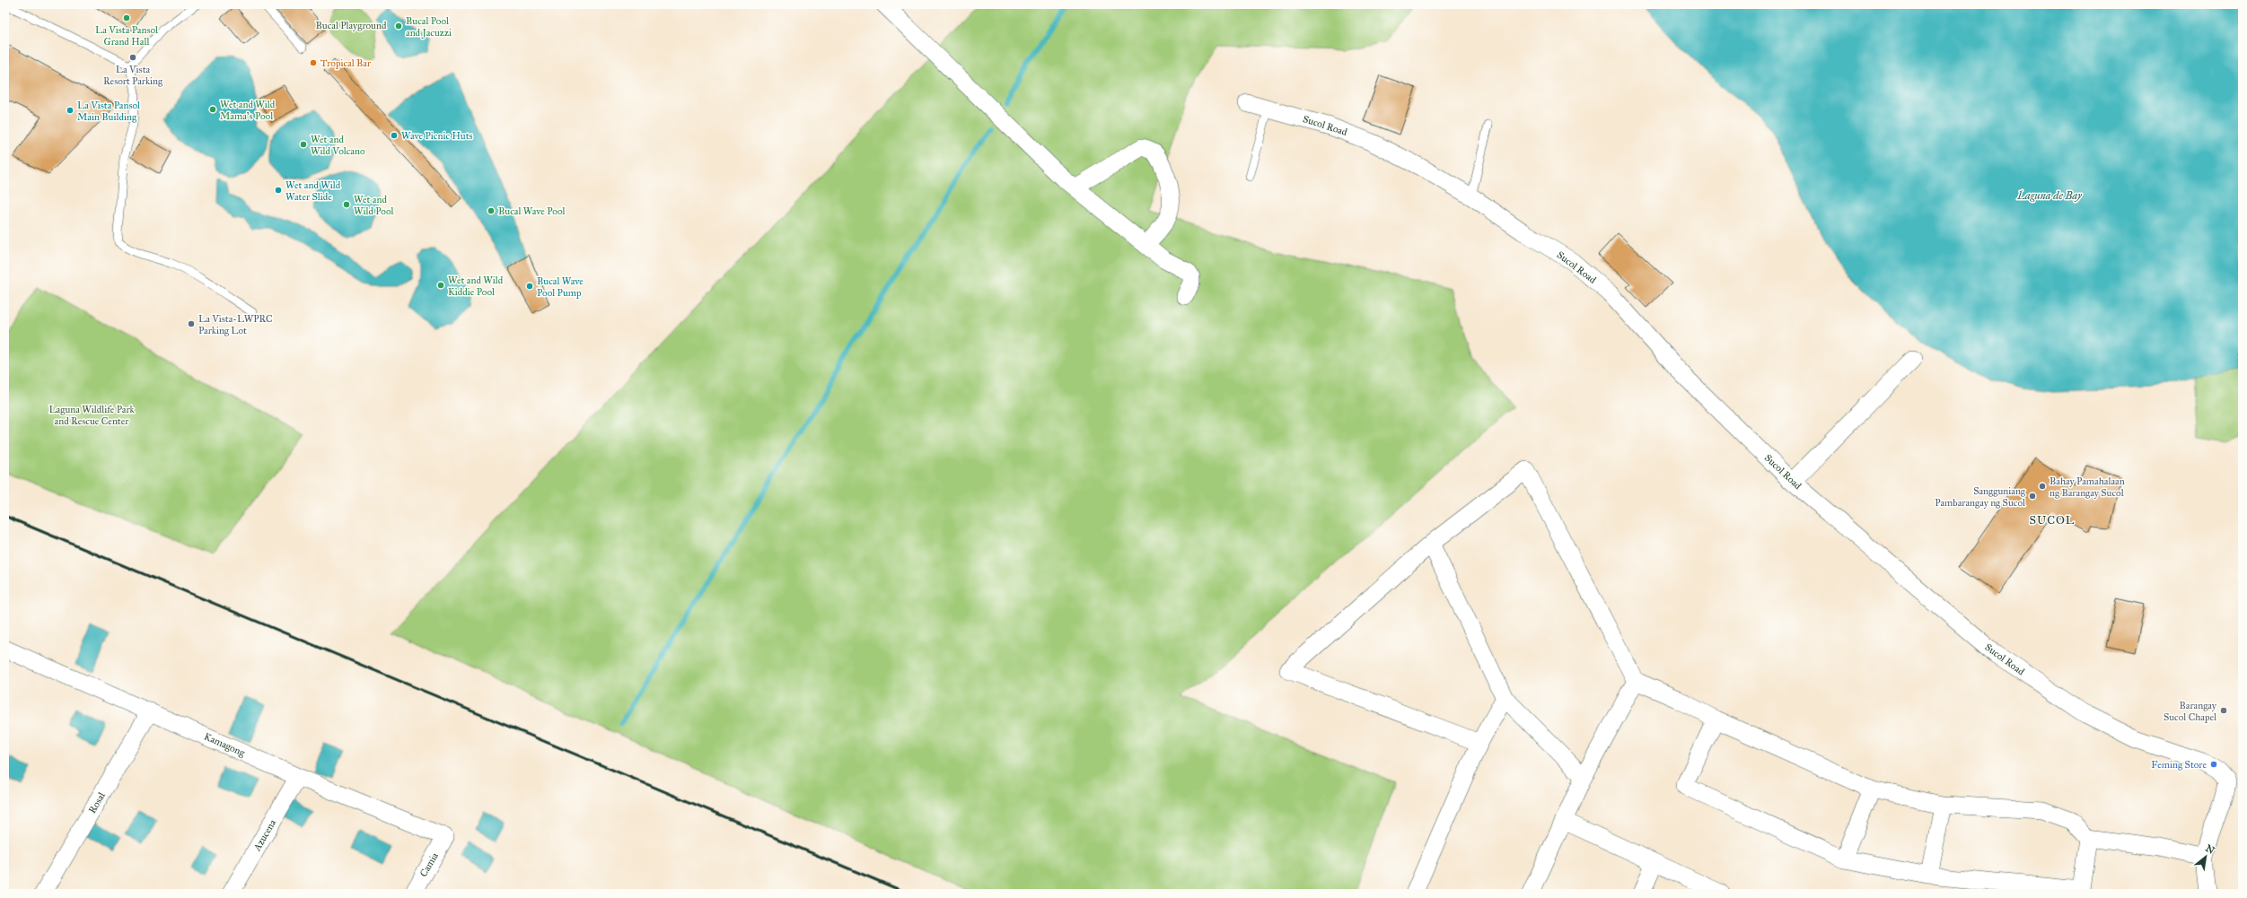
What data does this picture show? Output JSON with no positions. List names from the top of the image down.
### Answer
{
  "streets": {
    "street": [
      "Sucol Road",
      "Kamagong",
      "Rosal",
      "Azucena",
      "Camia"
    ]
  },
  "crossings": [
    ["Kamagong", "Rosal"],
    ["Kamagong", "Azucena"],
    ["Kamagong", "Camia"]
  ],
  "districts": ["SUCOL"],
  "water": ["Laguna de Bay"],
  "parks": ["Bucal Playground", "Laguna Wildlife Park and Rescue Center"],
  "places": [
    "La Vista Pansol Grand Hall",
    "Bucal Pool and Jacuzzi",
    "La Vista Resort Parking",
    "Tropical Bar",
    "Wet and Wild Mama's Pool",
    "La Vista Pansol Main Building",
    "Wave Picnic Huts",
    "Wet and Wild Volcano",
    "Wet and Wild Water Slide",
    "Wet and Wild Pool",
    "Bucal Wave Pool",
    "Wet and Wild Kiddie Pool",
    "Bucal Wave Pool Pump",
    "La Vista-LWPRC Parking Lot",
    "Bahay Pamahalaan ng Barangay Sucol",
    "Sangguniang Pambarangay ng Sucol",
    "Barangay Sucol Chapel",
    "Feming Store"
  ],
  "north": "top right"
}
